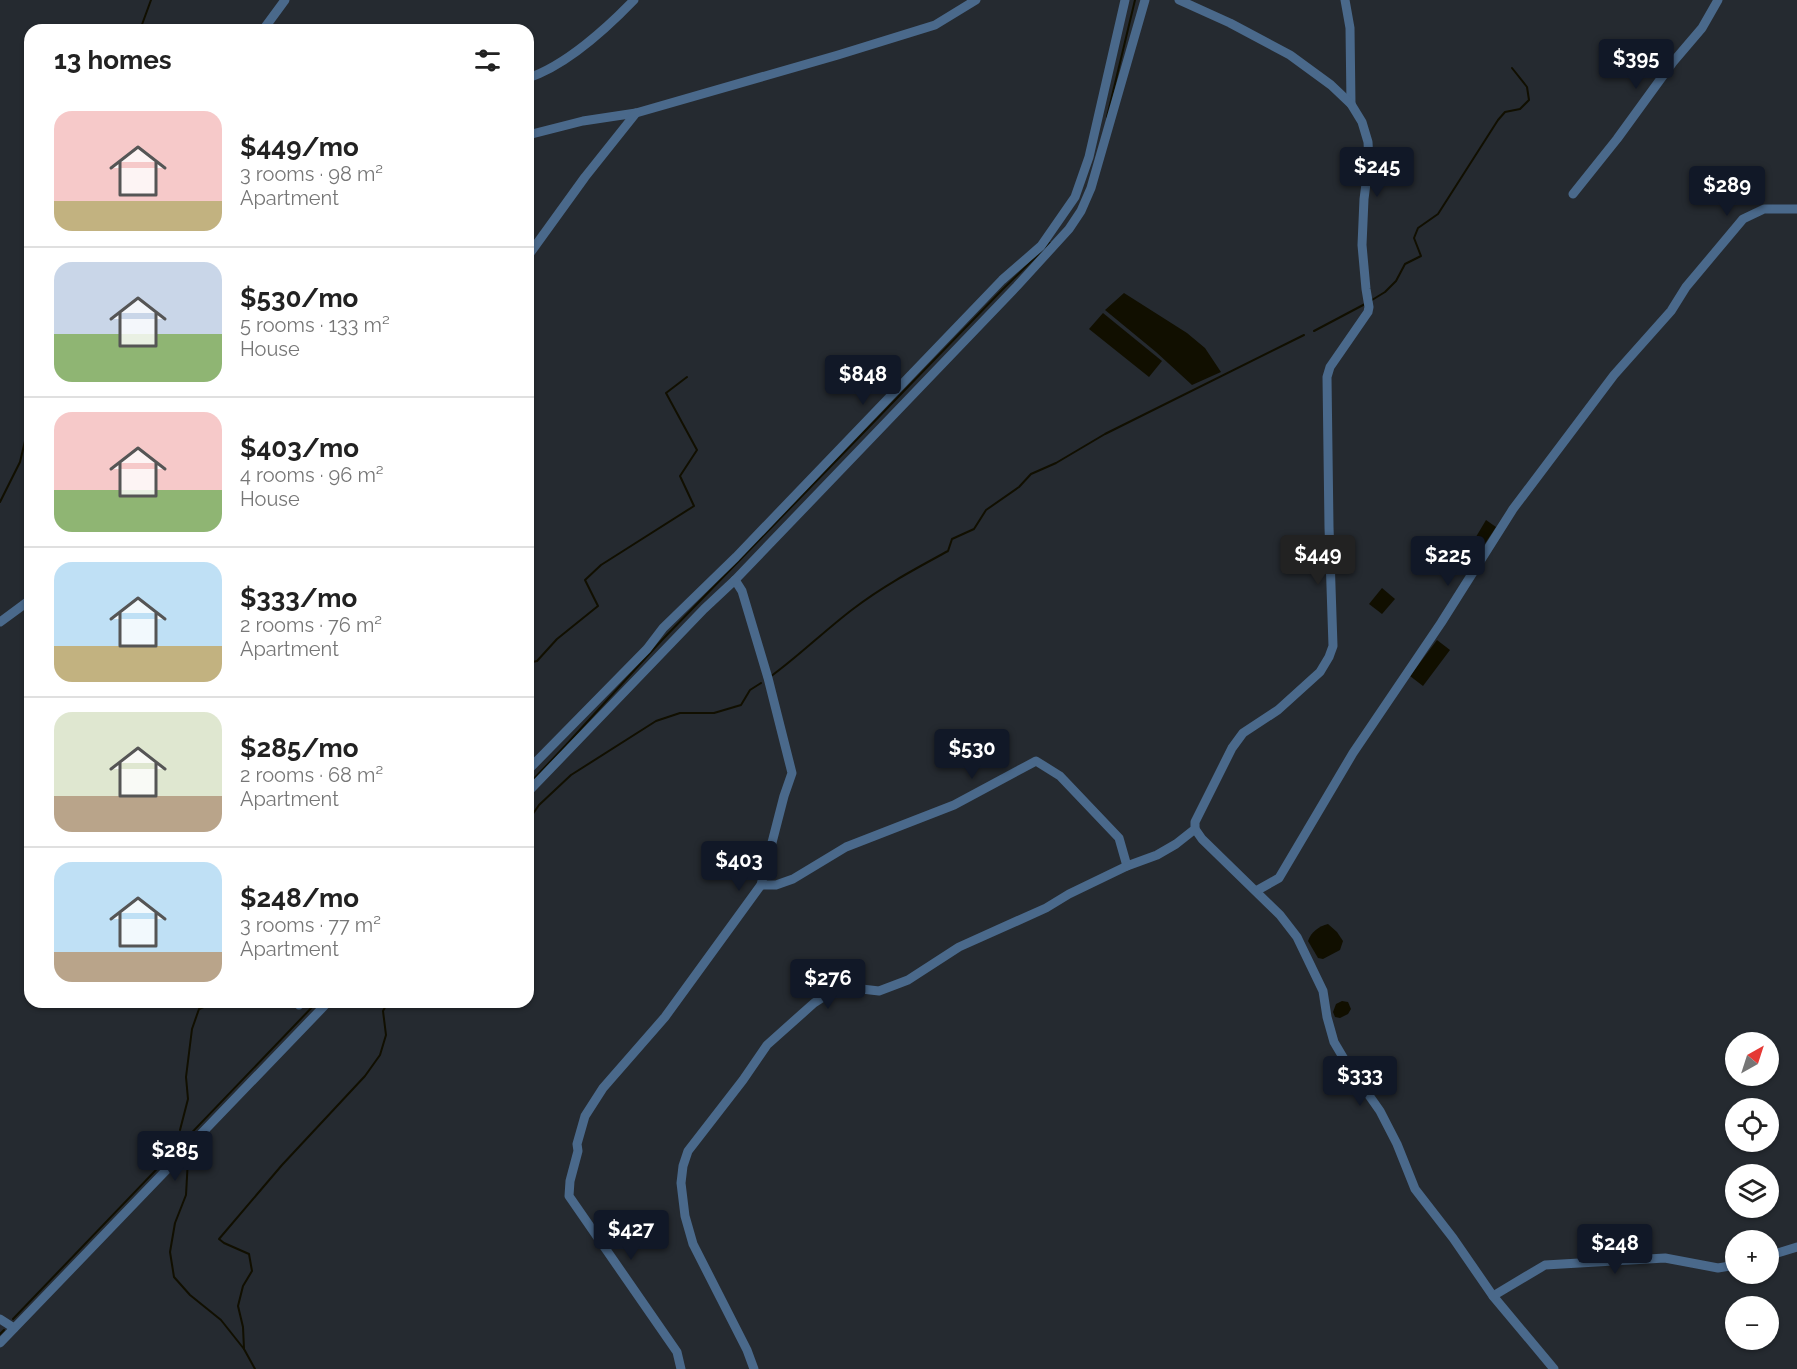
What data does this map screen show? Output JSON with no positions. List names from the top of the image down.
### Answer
{
  "north": "top right",
  "page": {
    "heading": "13 homes",
    "price": [
      "$395",
      "$245",
      "$289",
      "$848",
      "$449",
      "$225",
      "$530",
      "$403",
      "$276",
      "$333",
      "$285",
      "$427",
      "$248"
    ],
    "list": [
      {
        "name": "$449/mo",
        "note": "3 rooms · 98 m² · Apartment"
      },
      {
        "name": "$530/mo",
        "note": "5 rooms · 133 m² · House"
      },
      {
        "name": "$403/mo",
        "note": "4 rooms · 96 m² · House"
      },
      {
        "name": "$333/mo",
        "note": "2 rooms · 76 m² · Apartment"
      },
      {
        "name": "$285/mo",
        "note": "2 rooms · 68 m² · Apartment"
      },
      {
        "name": "$248/mo",
        "note": "3 rooms · 77 m² · Apartment"
      }
    ],
    "map_buttons": ["+", "−"]
  }
}
